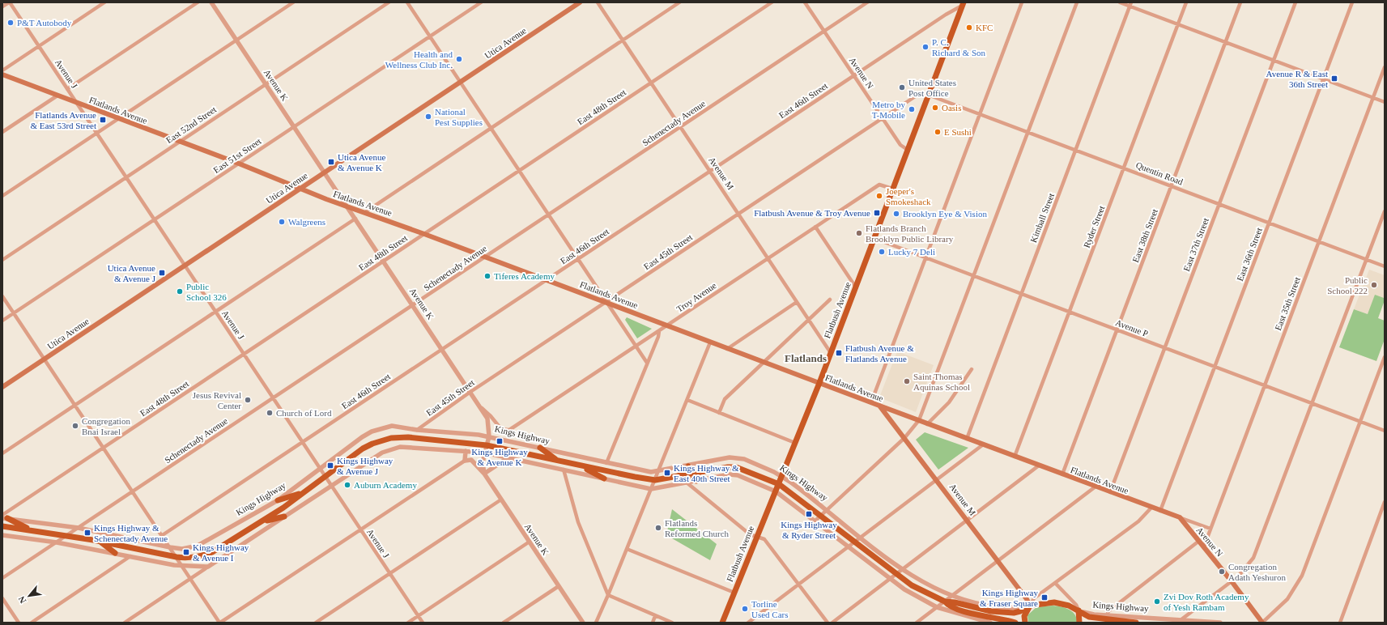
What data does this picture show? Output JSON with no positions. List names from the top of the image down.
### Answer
{
  "streets": {
    "main road": [
      "Utica Avenue",
      "Avenue N",
      "Flatlands Avenue",
      "Avenue M",
      "Flatbush Avenue",
      "Kings Highway"
    ],
    "street": [
      "Avenue J",
      "Avenue K",
      "East 46th Street",
      "East 48th Street",
      "Schenectady Avenue",
      "East 52nd Street",
      "East 51st Street",
      "Quentin Road",
      "Kimball Street",
      "Ryder Street",
      "East 38th Street",
      "East 37th Street",
      "East 45th Street",
      "East 36th Street",
      "Troy Avenue",
      "East 35th Street",
      "Avenue P"
    ]
  },
  "crossings": [
    ["Utica Avenue", "Avenue J"],
    ["Utica Avenue", "Avenue K"],
    ["Utica Avenue", "Flatlands Avenue"],
    ["Avenue N", "East 46th Street"],
    ["Avenue N", "Flatlands Avenue"],
    ["Avenue N", "Schenectady Avenue"],
    ["Avenue N", "East 45th Street"],
    ["Avenue N", "East 35th Street"],
    ["Avenue N", "Flatbush Avenue"],
    ["Avenue J", "East 46th Street"],
    ["Avenue J", "East 48th Street"],
    ["Avenue J", "Flatlands Avenue"],
    ["Avenue J", "Schenectady Avenue"],
    ["Avenue J", "East 52nd Street"],
    ["Avenue J", "East 51st Street"],
    ["Avenue J", "Kings Highway"],
    ["Avenue K", "East 46th Street"],
    ["Avenue K", "East 48th Street"],
    ["Avenue K", "Flatlands Avenue"],
    ["Avenue K", "Schenectady Avenue"],
    ["Avenue K", "East 52nd Street"],
    ["Avenue K", "East 51st Street"],
    ["Avenue K", "East 45th Street"],
    ["Avenue K", "Troy Avenue"],
    ["Avenue K", "Kings Highway"],
    ["East 46th Street", "Flatlands Avenue"],
    ["East 46th Street", "Avenue M"],
    ["East 46th Street", "Flatbush Avenue"],
    ["East 46th Street", "Kings Highway"],
    ["East 48th Street", "Flatlands Avenue"],
    ["East 48th Street", "Avenue M"],
    ["East 48th Street", "Kings Highway"],
    ["Flatlands Avenue", "Schenectady Avenue"],
    ["Flatlands Avenue", "East 52nd Street"],
    ["Flatlands Avenue", "East 51st Street"],
    ["Flatlands Avenue", "Avenue M"],
    ["Flatlands Avenue", "Kimball Street"],
    ["Flatlands Avenue", "Ryder Street"],
    ["Flatlands Avenue", "East 38th Street"],
    ["Flatlands Avenue", "East 37th Street"],
    ["Flatlands Avenue", "East 45th Street"],
    ["Flatlands Avenue", "East 36th Street"],
    ["Flatlands Avenue", "Troy Avenue"],
    ["Flatlands Avenue", "East 35th Street"],
    ["Flatlands Avenue", "Flatbush Avenue"],
    ["Schenectady Avenue", "Avenue M"],
    ["Schenectady Avenue", "Kings Highway"],
    ["Avenue M", "East 45th Street"],
    ["Avenue M", "Troy Avenue"],
    ["Avenue M", "Flatbush Avenue"],
    ["Avenue M", "Kings Highway"],
    ["Quentin Road", "Kimball Street"],
    ["Quentin Road", "Ryder Street"],
    ["Quentin Road", "East 38th Street"],
    ["Quentin Road", "East 37th Street"],
    ["Quentin Road", "East 45th Street"],
    ["Quentin Road", "East 36th Street"],
    ["Quentin Road", "East 35th Street"],
    ["Quentin Road", "Flatbush Avenue"],
    ["Kimball Street", "Avenue P"],
    ["Ryder Street", "Avenue P"],
    ["East 38th Street", "Avenue P"],
    ["East 37th Street", "Avenue P"],
    ["East 45th Street", "Flatbush Avenue"],
    ["East 45th Street", "Kings Highway"],
    ["East 36th Street", "Avenue P"],
    ["Troy Avenue", "Flatbush Avenue"],
    ["East 35th Street", "Avenue P"],
    ["Flatbush Avenue", "Avenue P"],
    ["Flatbush Avenue", "Kings Highway"]
  ],
  "districts": ["Flatlands"],
  "places": {
    "other": [
      "P&T Autobody",
      "KFC",
      "P. C. Richard & Son",
      "Health and Wellness Club Inc.",
      "United States Post Office",
      "Oasis",
      "Metro by T-Mobile",
      "National Pest Supplies",
      "E Sushi",
      "Joeper's Smokeshack",
      "Brooklyn Eye & Vision",
      "Walgreens",
      "Flatlands Branch Brooklyn Public Library",
      "Lucky 7 Deli",
      "Tiferes Academy",
      "Public School 222",
      "Public School 326",
      "Saint Thomas Aquinas School",
      "Jesus Revival Center",
      "Church of Lord",
      "Congregation Bnai Israel",
      "Auburn Academy",
      "Flatlands Reformed Church",
      "Congregation Adath Yeshuron",
      "Zvi Dov Roth Academy of Yesh Rambam",
      "Torline Used Cars"
    ],
    "transit": [
      "Avenue R & East 36th Street",
      "Flatlands Avenue & East 53rd Street",
      "Utica Avenue & Avenue K",
      "Flatbush Avenue & Troy Avenue",
      "Utica Avenue & Avenue J",
      "Flatbush Avenue & Flatlands Avenue",
      "Kings Highway & Avenue K",
      "Kings Highway & Avenue J",
      "Kings Highway & East 40th Street",
      "Kings Highway & Ryder Street",
      "Kings Highway & Schenectady Avenue",
      "Kings Highway & Avenue I",
      "Kings Highway & Fraser Square"
    ]
  },
  "north": "bottom left"
}
